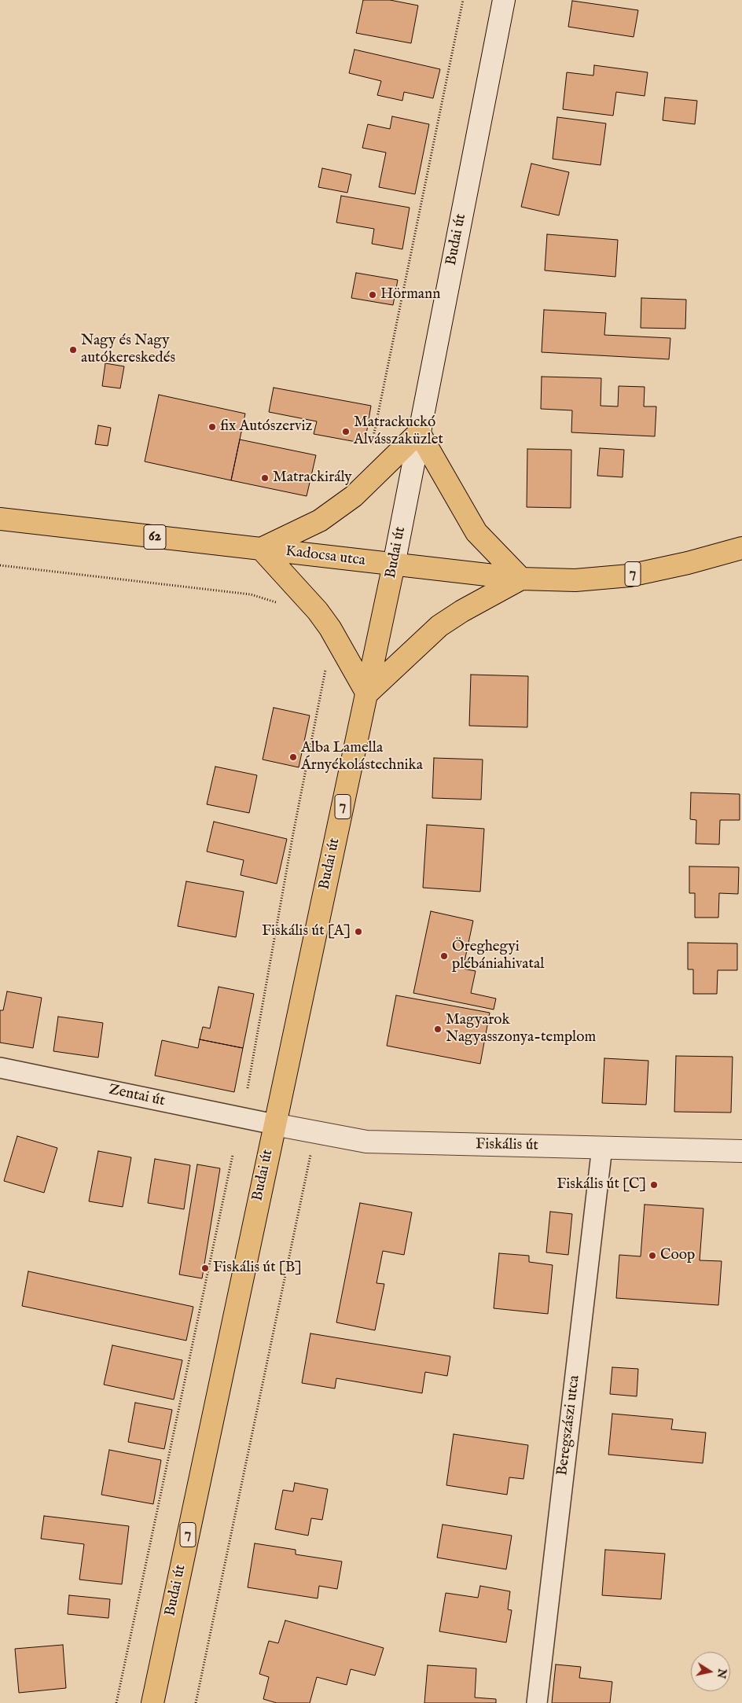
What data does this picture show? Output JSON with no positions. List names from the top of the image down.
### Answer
{
  "streets": {
    "main road": [
      "Budai út",
      "62",
      "Kadocsa utca",
      "7",
      "Fiskális út"
    ],
    "street": ["Zentai út", "Beregszászi utca"]
  },
  "crossings": [
    ["Budai út", "Kadocsa utca"],
    ["Budai út", "Zentai út"],
    ["Budai út", "Fiskális út"],
    ["Zentai út", "Fiskális út"],
    ["Fiskális út", "Beregszászi utca"]
  ],
  "places": [
    "Hörmann",
    "Nagy és Nagy autókereskedés",
    "fix Autószerviz",
    "Matrackuckó Alvásszaküzlet",
    "Matrackirály",
    "Alba Lamella Árnyékolástechnika",
    "Fiskális út [A]",
    "Öreghegyi plébániahivatal",
    "Magyarok Nagyasszonya-templom",
    "Fiskális út [C]",
    "Coop",
    "Fiskális út [B]"
  ],
  "north": "right"
}
